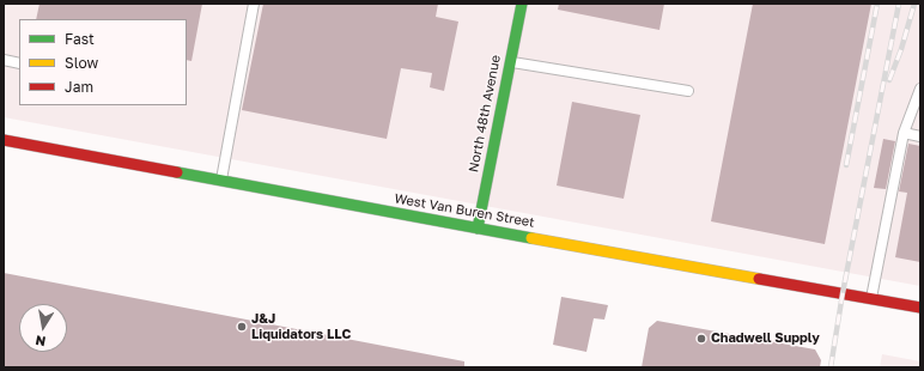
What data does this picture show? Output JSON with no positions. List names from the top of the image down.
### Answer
{
  "streets": {
    "main road": ["North 48th Avenue", "West Van Buren Street"]
  },
  "crossings": [
    ["North 48th Avenue", "West Van Buren Street"]
  ],
  "places": ["J&J Liquidators LLC", "Chadwell Supply"],
  "legend": ["Fast", "Slow", "Jam"],
  "north": "bottom"
}
